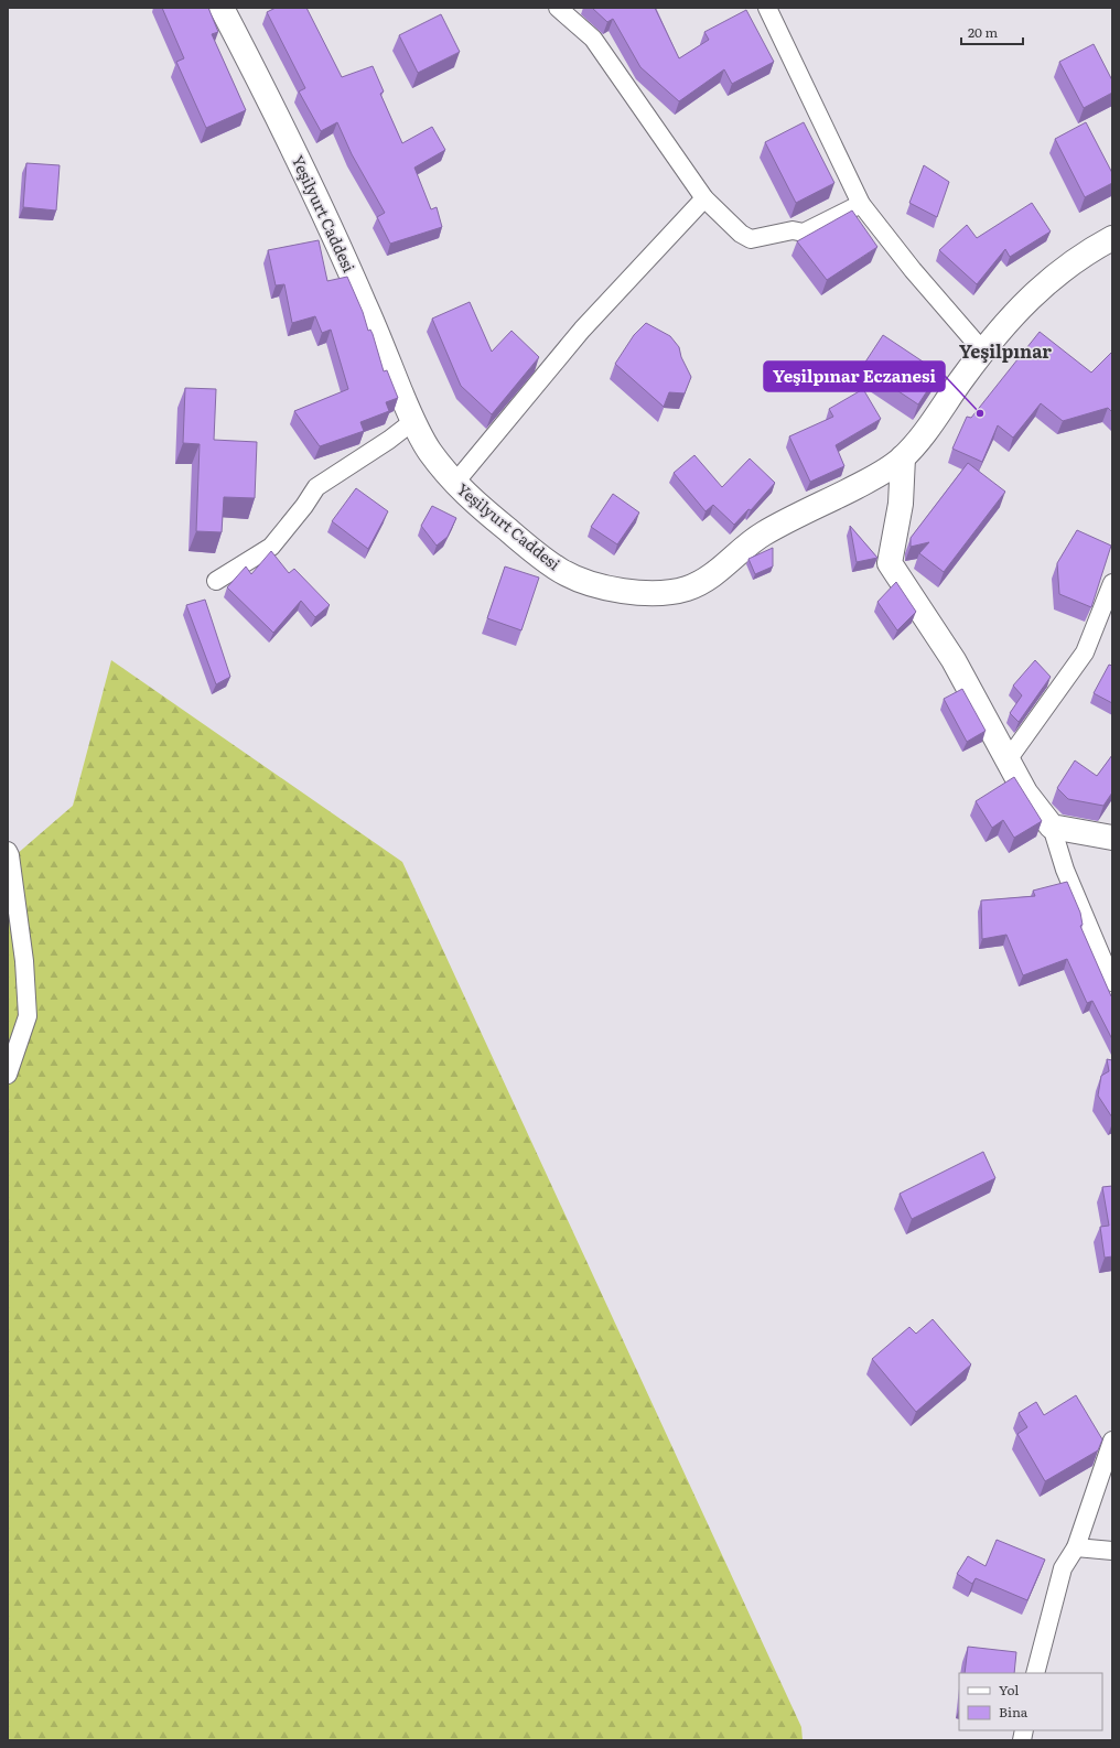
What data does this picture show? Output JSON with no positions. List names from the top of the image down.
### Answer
{
  "streets": {
    "main road": ["Yeşilyurt Caddesi"]
  },
  "districts": ["Yeşilpınar"],
  "places": ["Yeşilpınar Eczanesi"],
  "legend": ["Yol", "Bina"],
  "scale_bar": "20 m"
}
